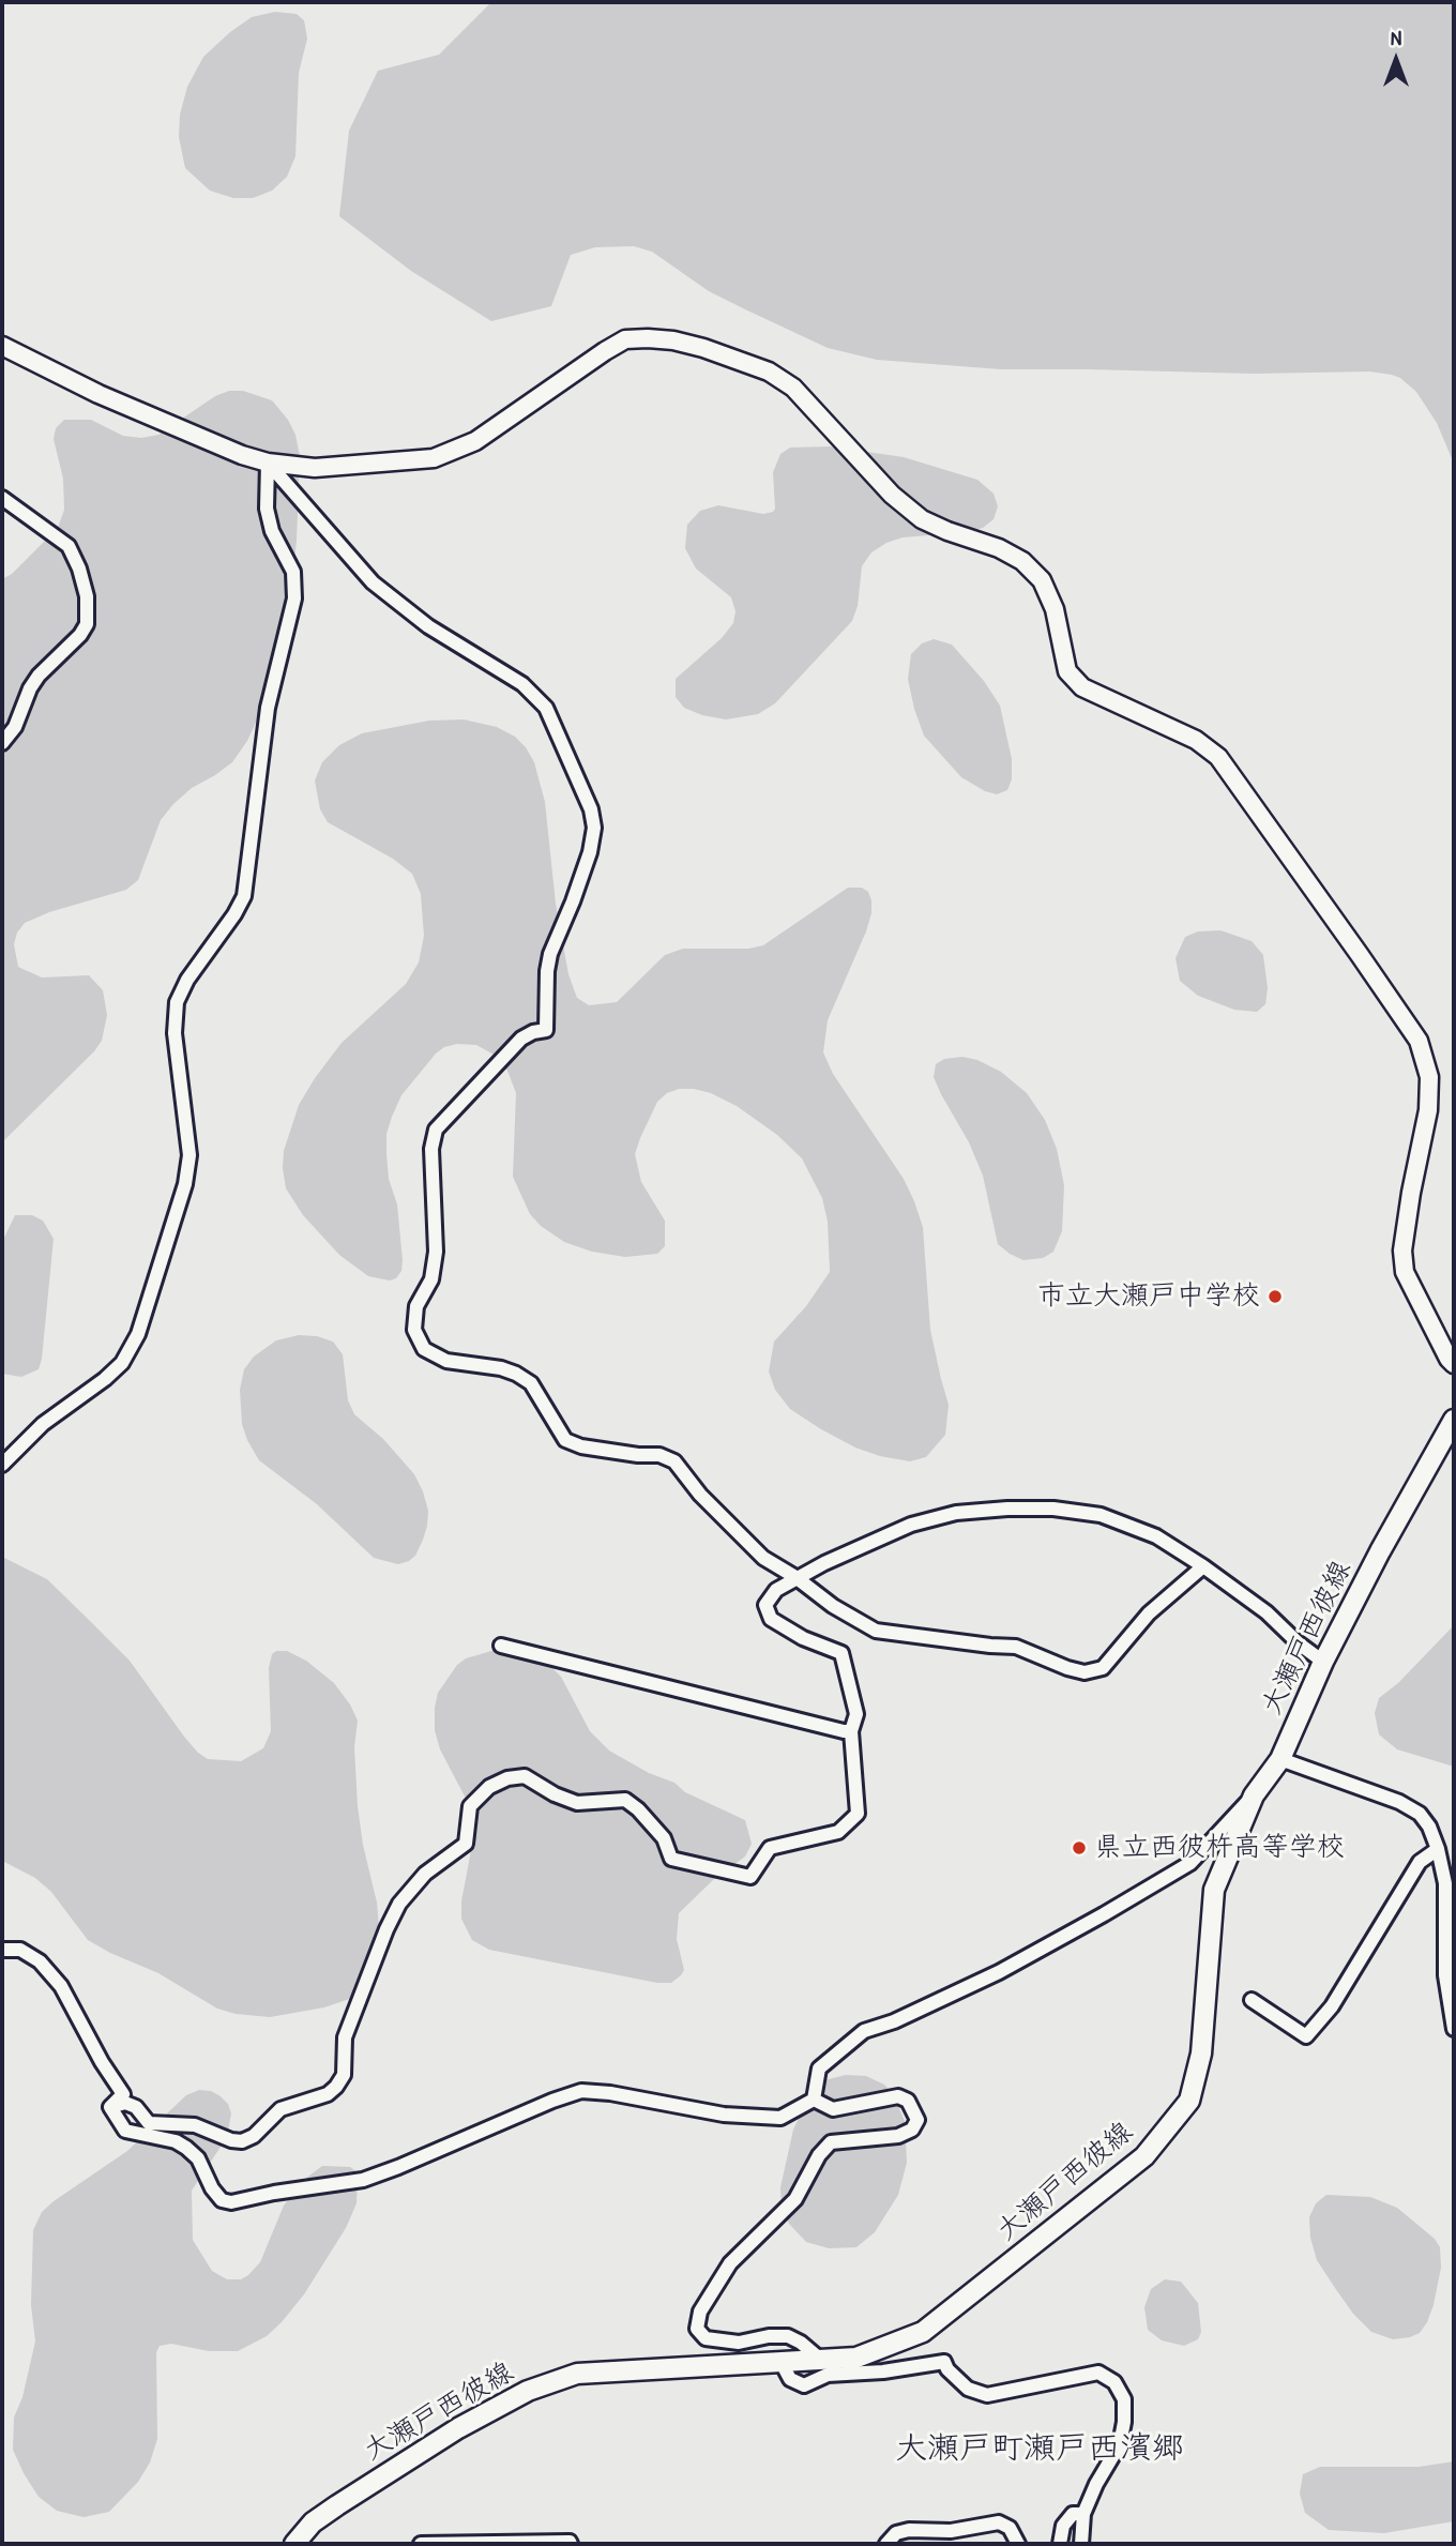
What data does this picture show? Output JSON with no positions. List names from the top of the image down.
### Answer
{
  "streets": {
    "main road": ["大瀬戸西彼線"]
  },
  "districts": ["大瀬戸町瀬戸西濱郷"],
  "places": ["市立大瀬戸中学校", "県立西彼杵高等学校"],
  "north": "top"
}
